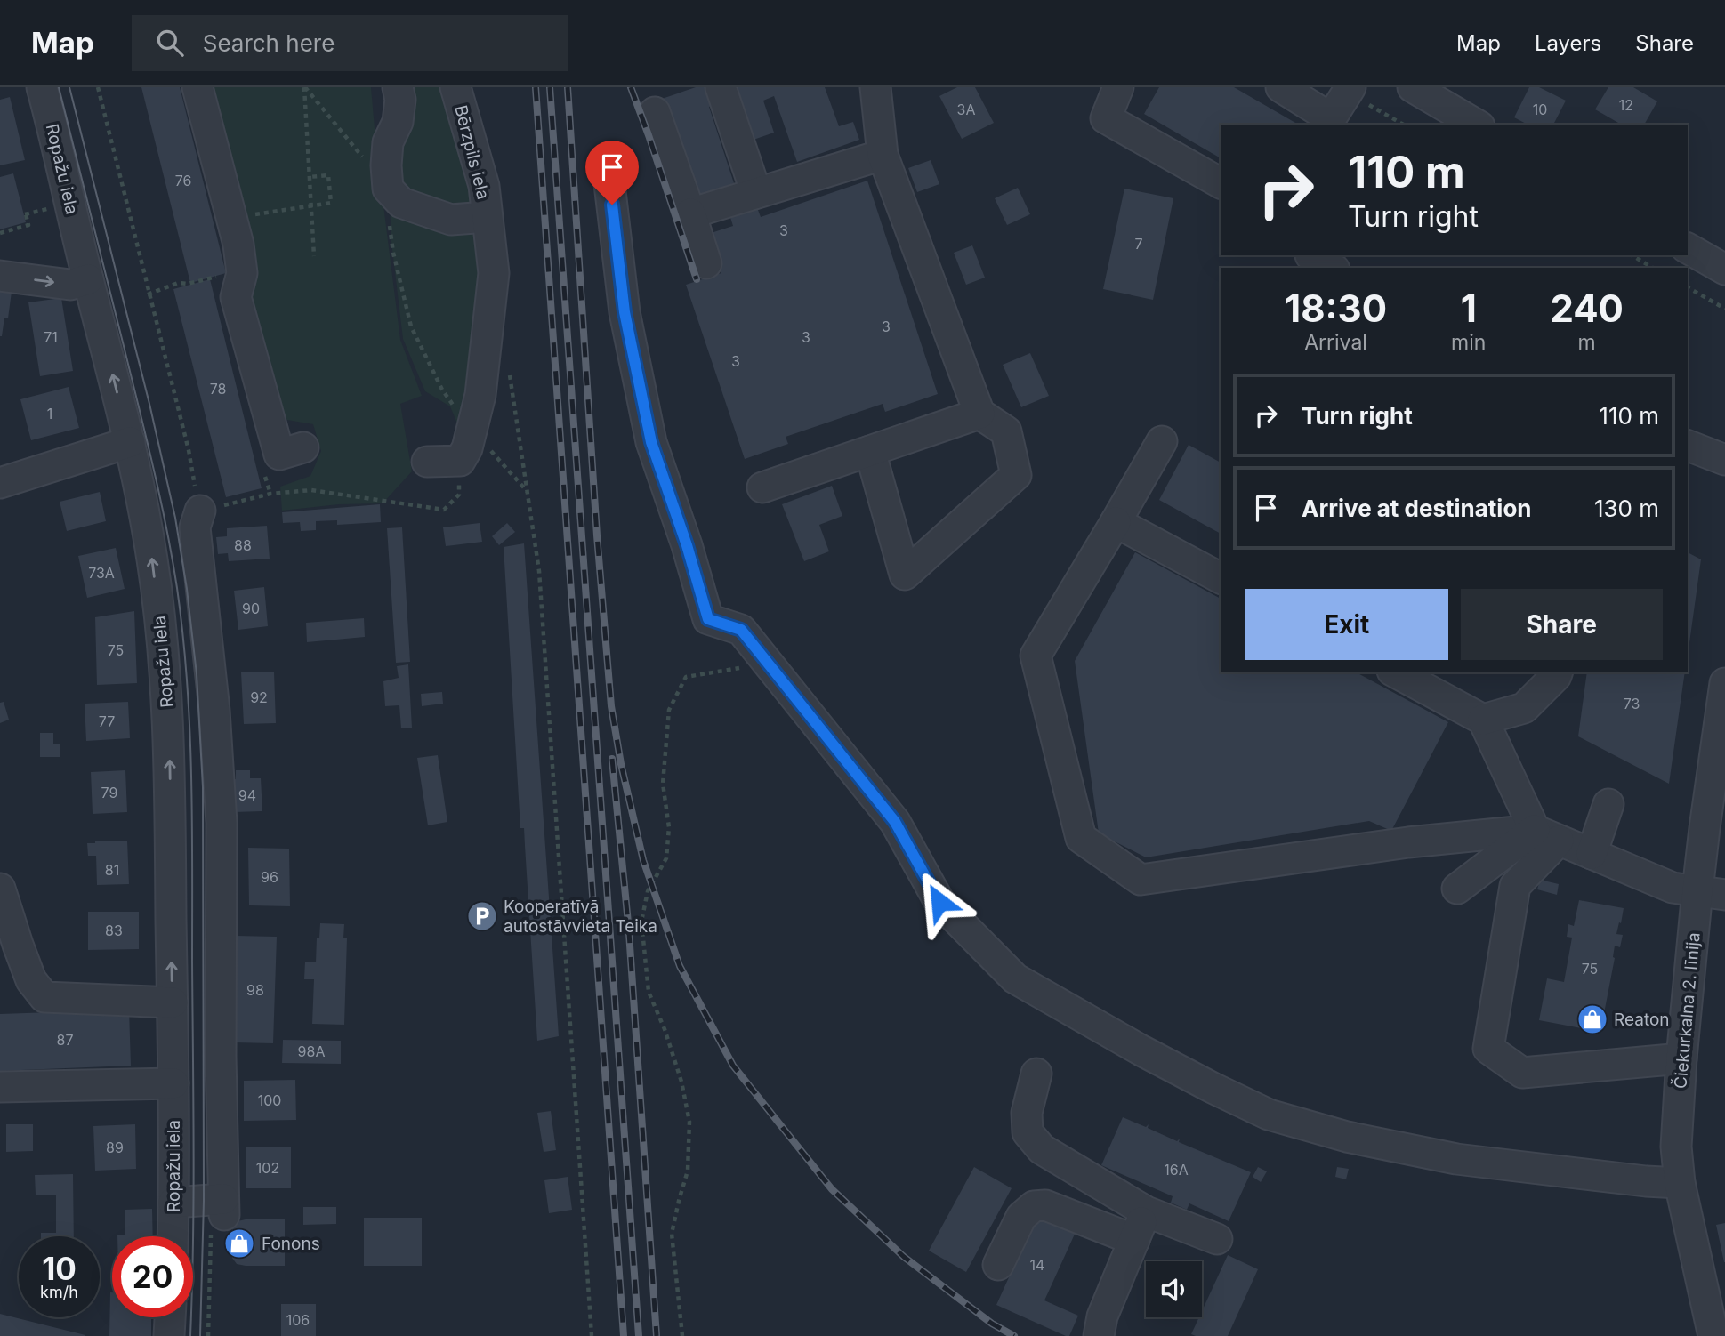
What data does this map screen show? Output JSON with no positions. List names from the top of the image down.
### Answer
{
  "streets": {
    "street": ["Bērzpils iela", "Ropažu iela", "Čiekurkalna 2. līnija"]
  },
  "places": {
    "parking": ["Kooperatīvā autostāvvieta Teika"],
    "shop": ["Reaton", "Fonons"]
  },
  "house_numbers": [
    "12",
    "3A",
    "10",
    "76",
    "3",
    "7",
    "3",
    "71",
    "3",
    "3",
    "78",
    "1",
    "88",
    "73A",
    "90",
    "75",
    "92",
    "73",
    "77",
    "79",
    "94",
    "81",
    "96",
    "83",
    "75",
    "98",
    "87",
    "98A",
    "100",
    "89",
    "102",
    "16A",
    "14",
    "106"
  ],
  "page": {
    "header": "Map",
    "search": "Search here",
    "nav": ["Map", "Layers", "Share"],
    "turn": ["110 m", "Turn right"],
    "eta": [
      "18:30",
      "Arrival",
      "1",
      "min",
      "240",
      "m"
    ],
    "list": [
      {
        "name": "Turn right",
        "value": "110 m"
      },
      {
        "name": "Arrive at destination",
        "value": "130 m"
      }
    ],
    "buttons": ["Exit", "Share"],
    "speed": "10 km/h",
    "limit": "20"
  }
}
